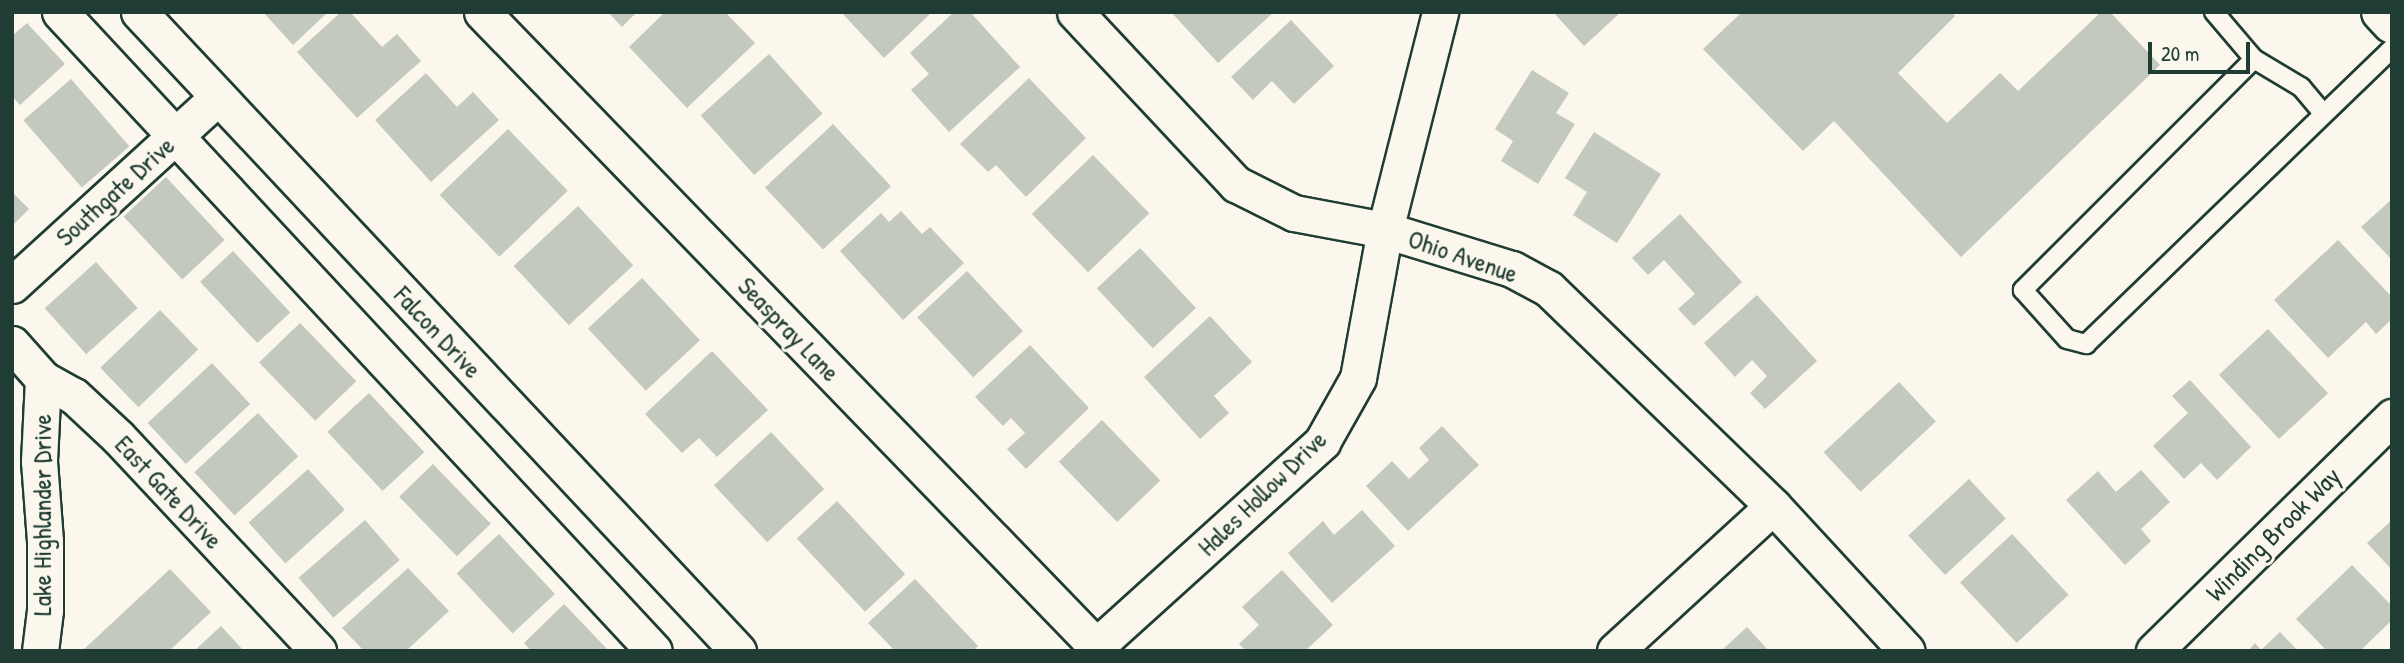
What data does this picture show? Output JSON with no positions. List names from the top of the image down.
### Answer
{
  "streets": {
    "street": [
      "Southgate Drive",
      "Ohio Avenue",
      "Seaspray Lane",
      "Falcon Drive",
      "East Gate Drive",
      "Hales Hollow Drive",
      "Lake Highlander Drive",
      "Winding Brook Way"
    ]
  },
  "crossings": [
    ["Southgate Drive", "Falcon Drive"],
    ["Ohio Avenue", "Hales Hollow Drive"],
    ["Seaspray Lane", "Hales Hollow Drive"],
    ["East Gate Drive", "Lake Highlander Drive"]
  ],
  "scale_bar": "20 m"
}
